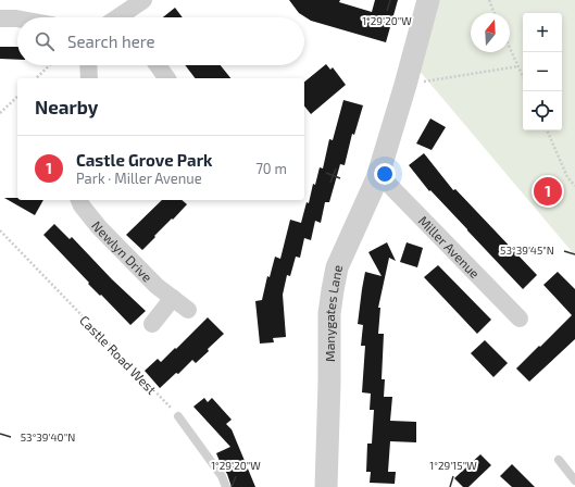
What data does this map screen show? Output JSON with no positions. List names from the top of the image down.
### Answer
{
  "streets": {
    "street": ["Miller Avenue", "Newlyn Drive", "Manygates Lane"],
    "path": ["Castle Road West"]
  },
  "crossings": [
    ["Miller Avenue", "Manygates Lane"]
  ],
  "north": "top",
  "page": {
    "map_buttons": ["+", "−"],
    "search": "Search here",
    "heading": "Nearby",
    "list": [
      {
        "mark": "1",
        "name": "Castle Grove Park",
        "note": "Park · Miller Avenue",
        "value": "70 m"
      }
    ],
    "pins": "1"
  },
  "coordinates": [
    "1°29'20\"W",
    "53°39'45\"N",
    "53°39'40\"N",
    "1°29'15\"W"
  ]
}
